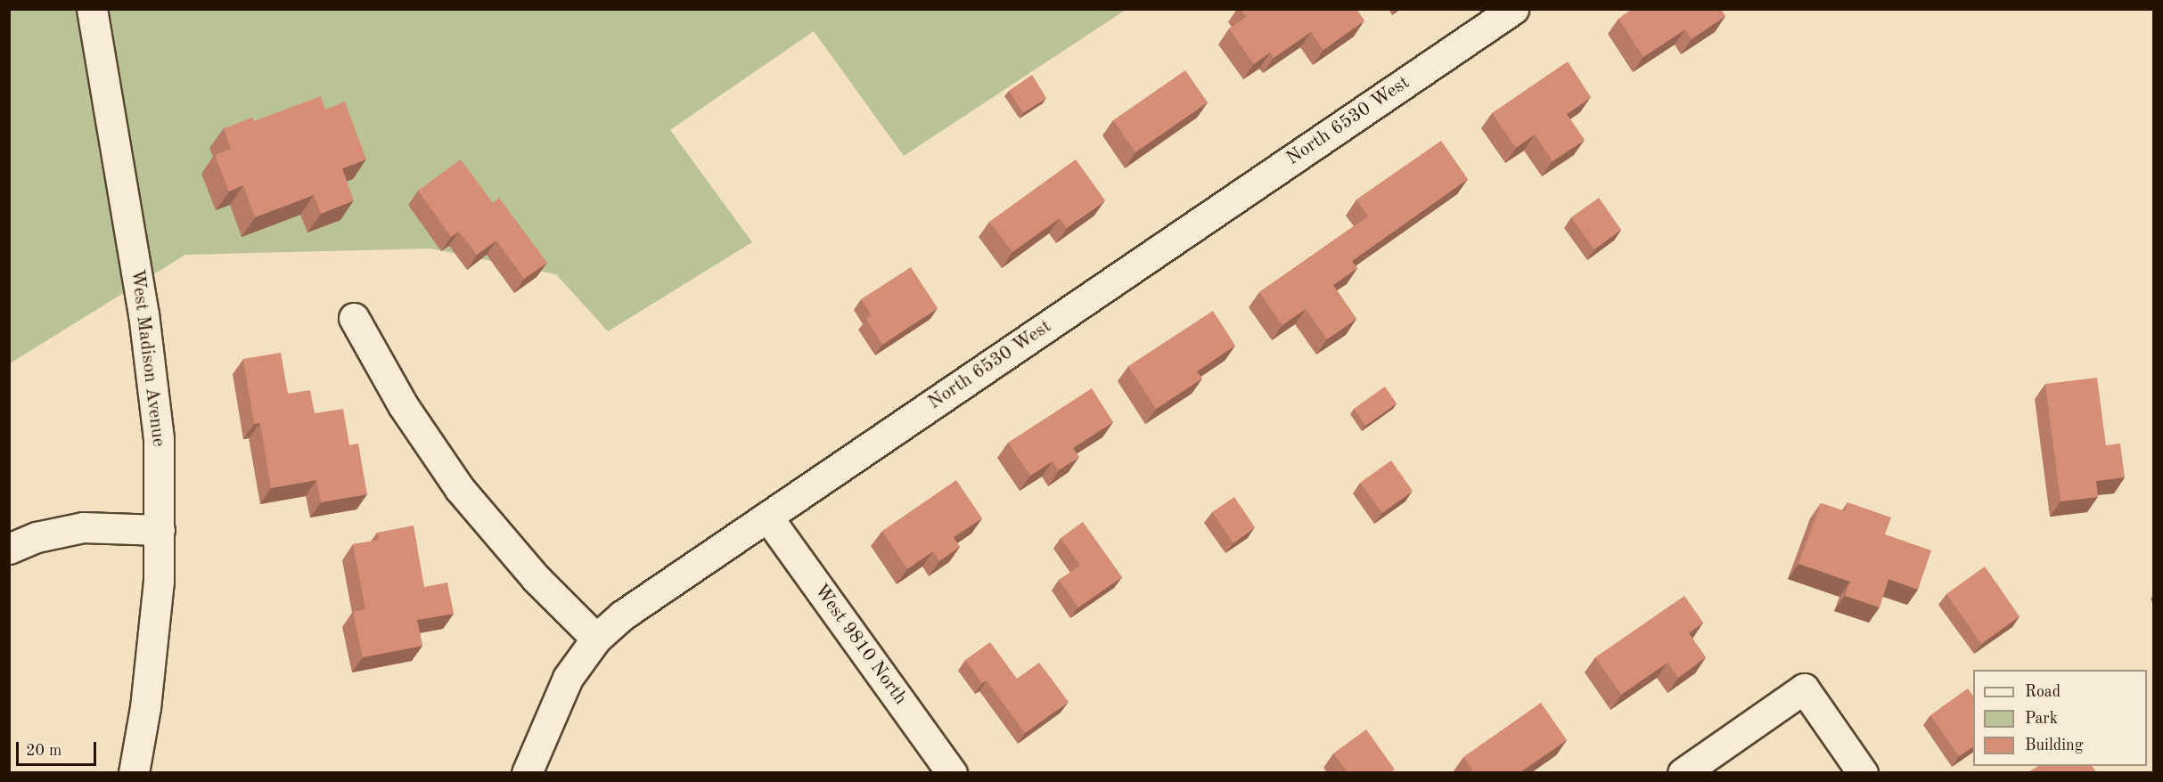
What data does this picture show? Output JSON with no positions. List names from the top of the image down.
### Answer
{
  "streets": {
    "street": ["North 6530 West", "West Madison Avenue", "West 9810 North"]
  },
  "crossings": [
    ["North 6530 West", "West 9810 North"]
  ],
  "legend": ["Road", "Park", "Building"],
  "scale_bar": "20 m"
}
